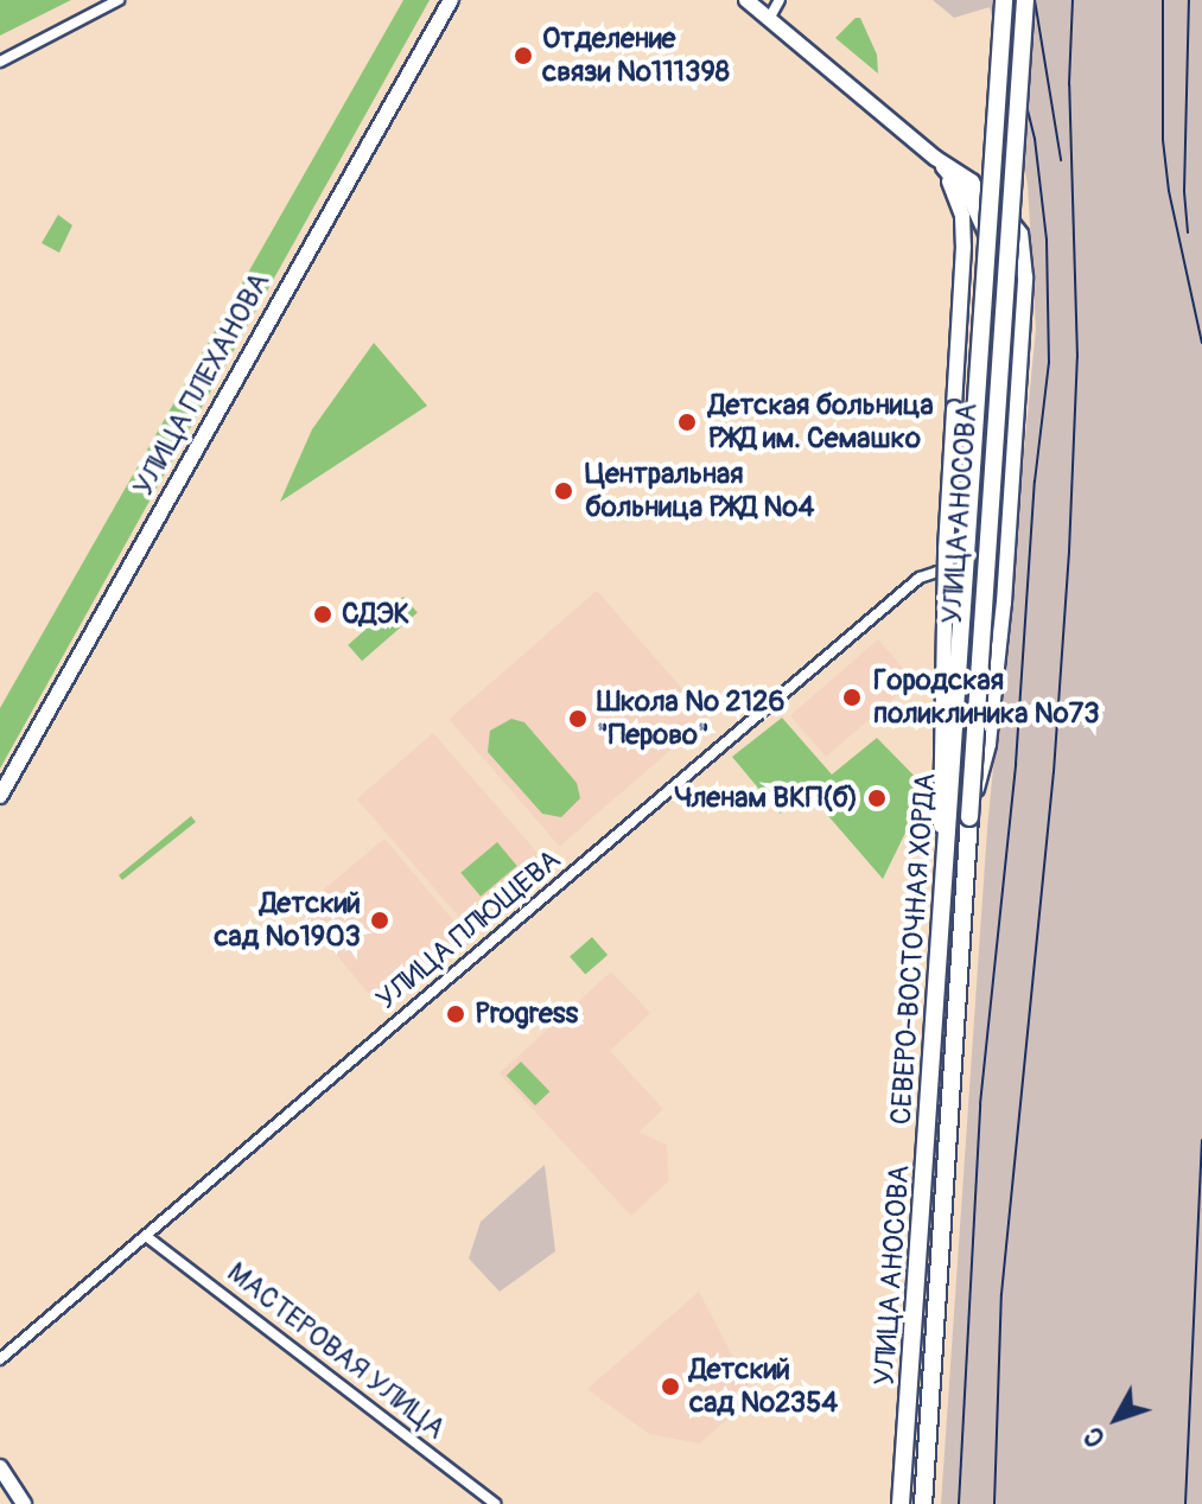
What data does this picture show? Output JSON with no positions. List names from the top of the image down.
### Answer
{
  "streets": {
    "main road": ["СЕВЕРО-ВОСТОЧНАЯ ХОРДА"],
    "street": [
      "УЛИЦА ПЛЕХАНОВА",
      "УЛИЦА АНОСОВА",
      "УЛИЦА ПЛЮЩЕВА",
      "МАСТЕРОВАЯ УЛИЦА"
    ]
  },
  "crossings": [
    ["УЛИЦА АНОСОВА", "УЛИЦА ПЛЮЩЕВА"],
    ["УЛИЦА АНОСОВА", "СЕВЕРО-ВОСТОЧНАЯ ХОРДА"],
    ["УЛИЦА ПЛЮЩЕВА", "МАСТЕРОВАЯ УЛИЦА"]
  ],
  "places": [
    "Отделение связи №111398",
    "Детская больница РЖД им. Семашко",
    "Центральная больница РЖД №4",
    "СДЭК",
    "Городская поликлиника №73",
    "Школа № 2126 \"Перово\"",
    "Членам ВКП(б)",
    "Детский сад №1903",
    "Progress",
    "Детский сад №2354"
  ],
  "north": "bottom left"
}
